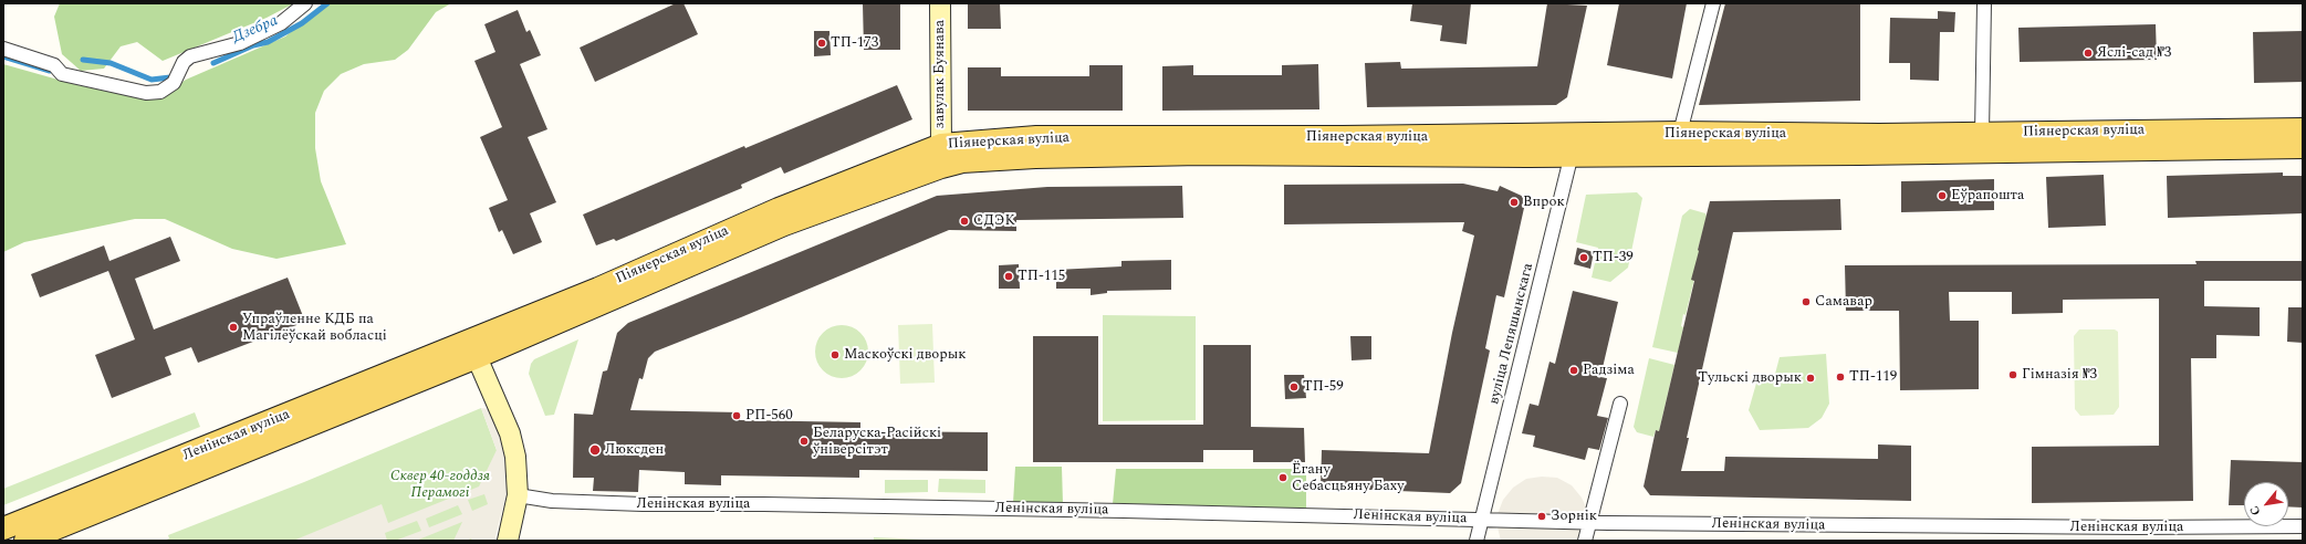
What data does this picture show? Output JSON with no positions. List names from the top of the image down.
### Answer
{
  "streets": {
    "main road": ["Піянерская вуліца", "Ленінская вуліца"],
    "street": ["завулак Буянава", "вуліца Лепяшынскага"]
  },
  "crossings": [
    ["завулак Буянава", "Піянерская вуліца"],
    ["Піянерская вуліца", "вуліца Лепяшынскага"],
    ["Піянерская вуліца", "Ленінская вуліца"],
    ["вуліца Лепяшынскага", "Ленінская вуліца"]
  ],
  "water": ["Дзебра"],
  "parks": ["Сквер 40-годдзя Перамогі"],
  "places": [
    "ТП-173",
    "Яслі-сад №3",
    "Еўрапошта",
    "Впрок",
    "СДЭК",
    "ТП-39",
    "ТП-115",
    "Самавар",
    "Упраўленне КДБ па Магілёўскай вобласці",
    "Маскоўскі дворык",
    "Радзіма",
    "Гімназія №3",
    "ТП-119",
    "Тульскі дворык",
    "ТП-59",
    "РП-560",
    "Беларуска-Расійскі ўніверсітэт",
    "Люксден",
    "Ёгану Себасцьяну Баху",
    "Зорнік"
  ],
  "north": "bottom left"
}
